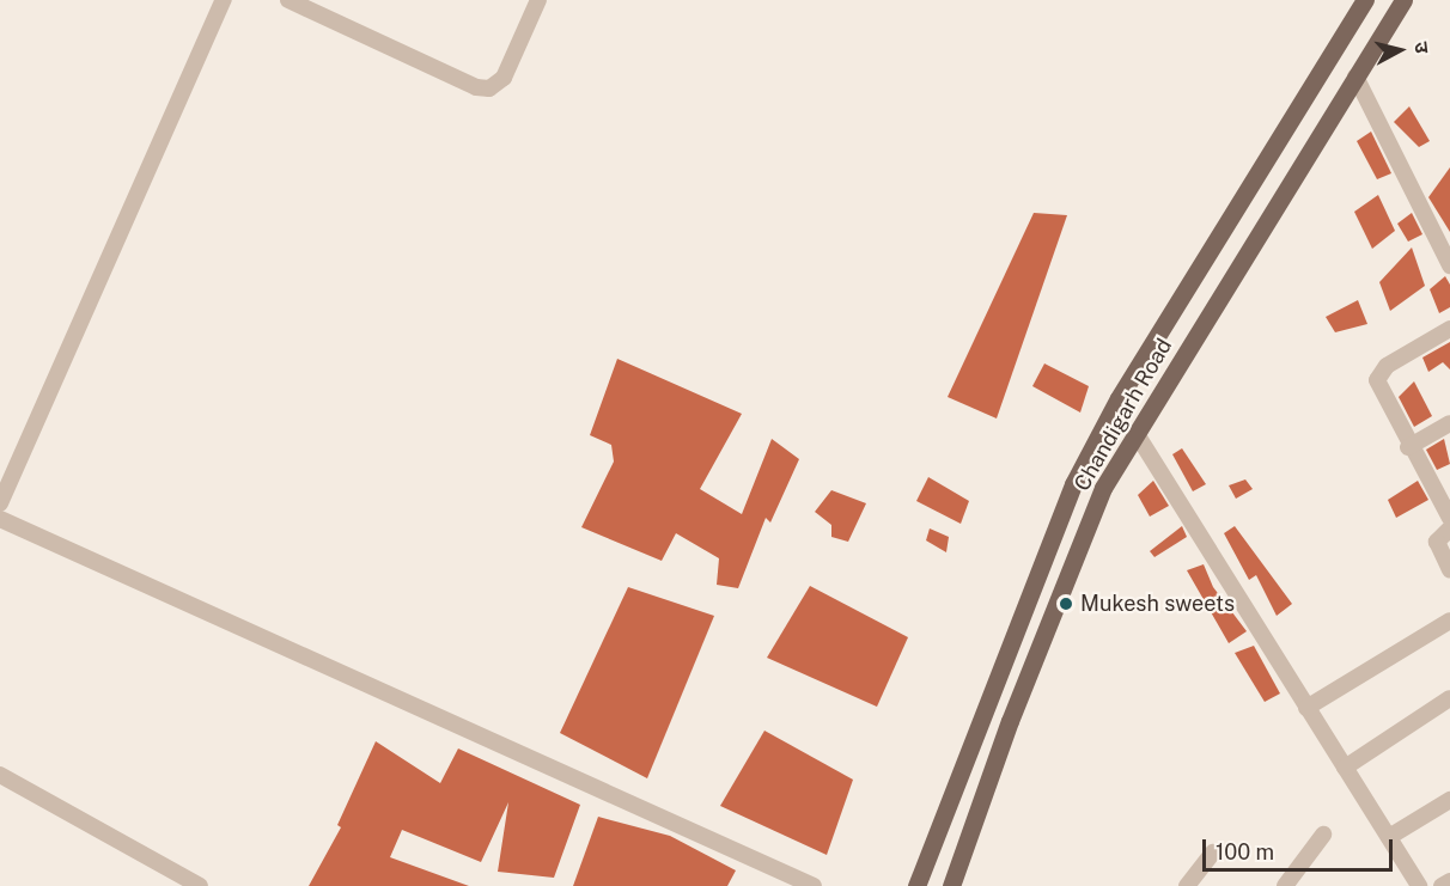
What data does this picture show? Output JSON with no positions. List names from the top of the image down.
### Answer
{
  "streets": {
    "main road": ["Chandigarh Road"]
  },
  "places": ["Mukesh sweets"],
  "scale_bar": "100 m",
  "north": "right"
}
